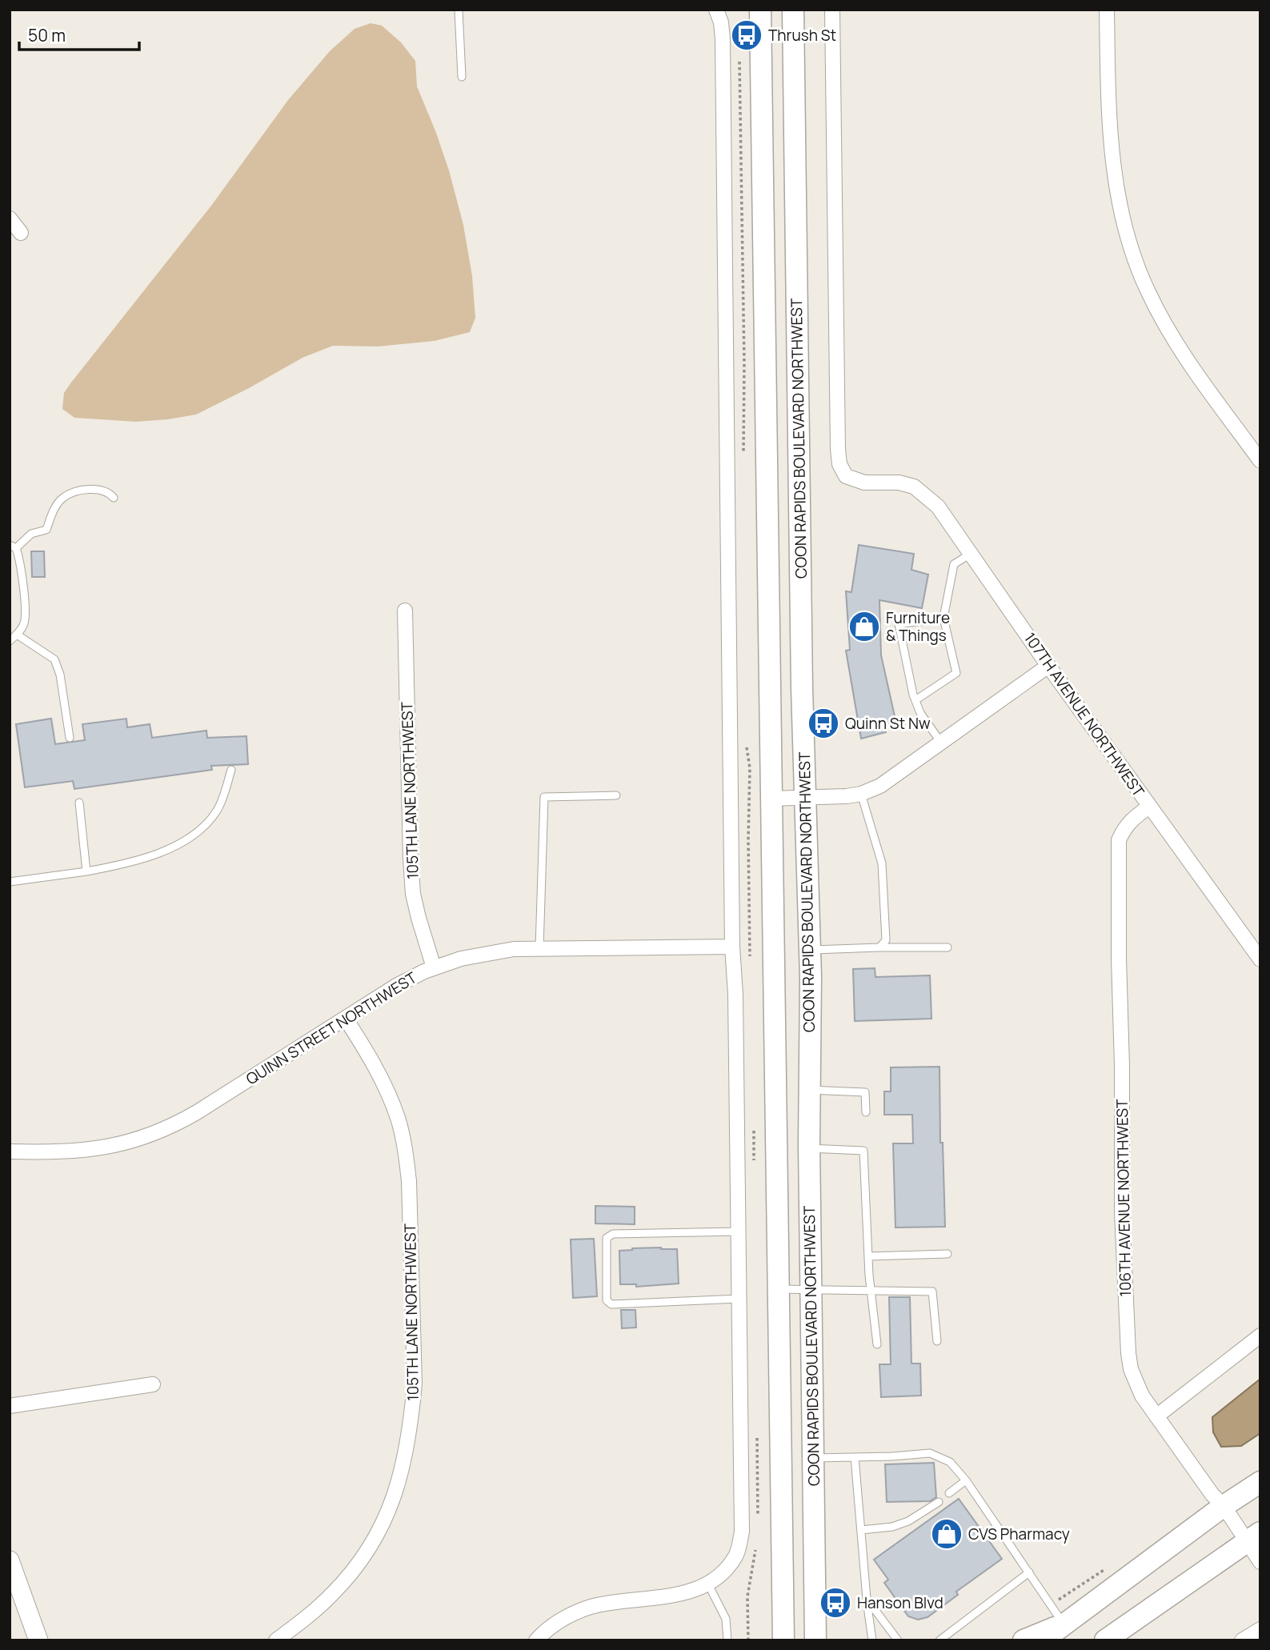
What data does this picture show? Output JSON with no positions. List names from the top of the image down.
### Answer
{
  "streets": {
    "main road": ["COON RAPIDS BOULEVARD NORTHWEST"],
    "street": [
      "107TH AVENUE NORTHWEST",
      "105TH LANE NORTHWEST",
      "QUINN STREET NORTHWEST",
      "106TH AVENUE NORTHWEST"
    ]
  },
  "crossings": [
    ["107TH AVENUE NORTHWEST", "106TH AVENUE NORTHWEST"],
    ["105TH LANE NORTHWEST", "QUINN STREET NORTHWEST"]
  ],
  "places": {
    "bus stop": ["Thrush St", "Quinn St Nw", "Hanson Blvd"],
    "shop": ["Furniture & Things", "CVS Pharmacy"]
  },
  "scale_bar": "50 m"
}
